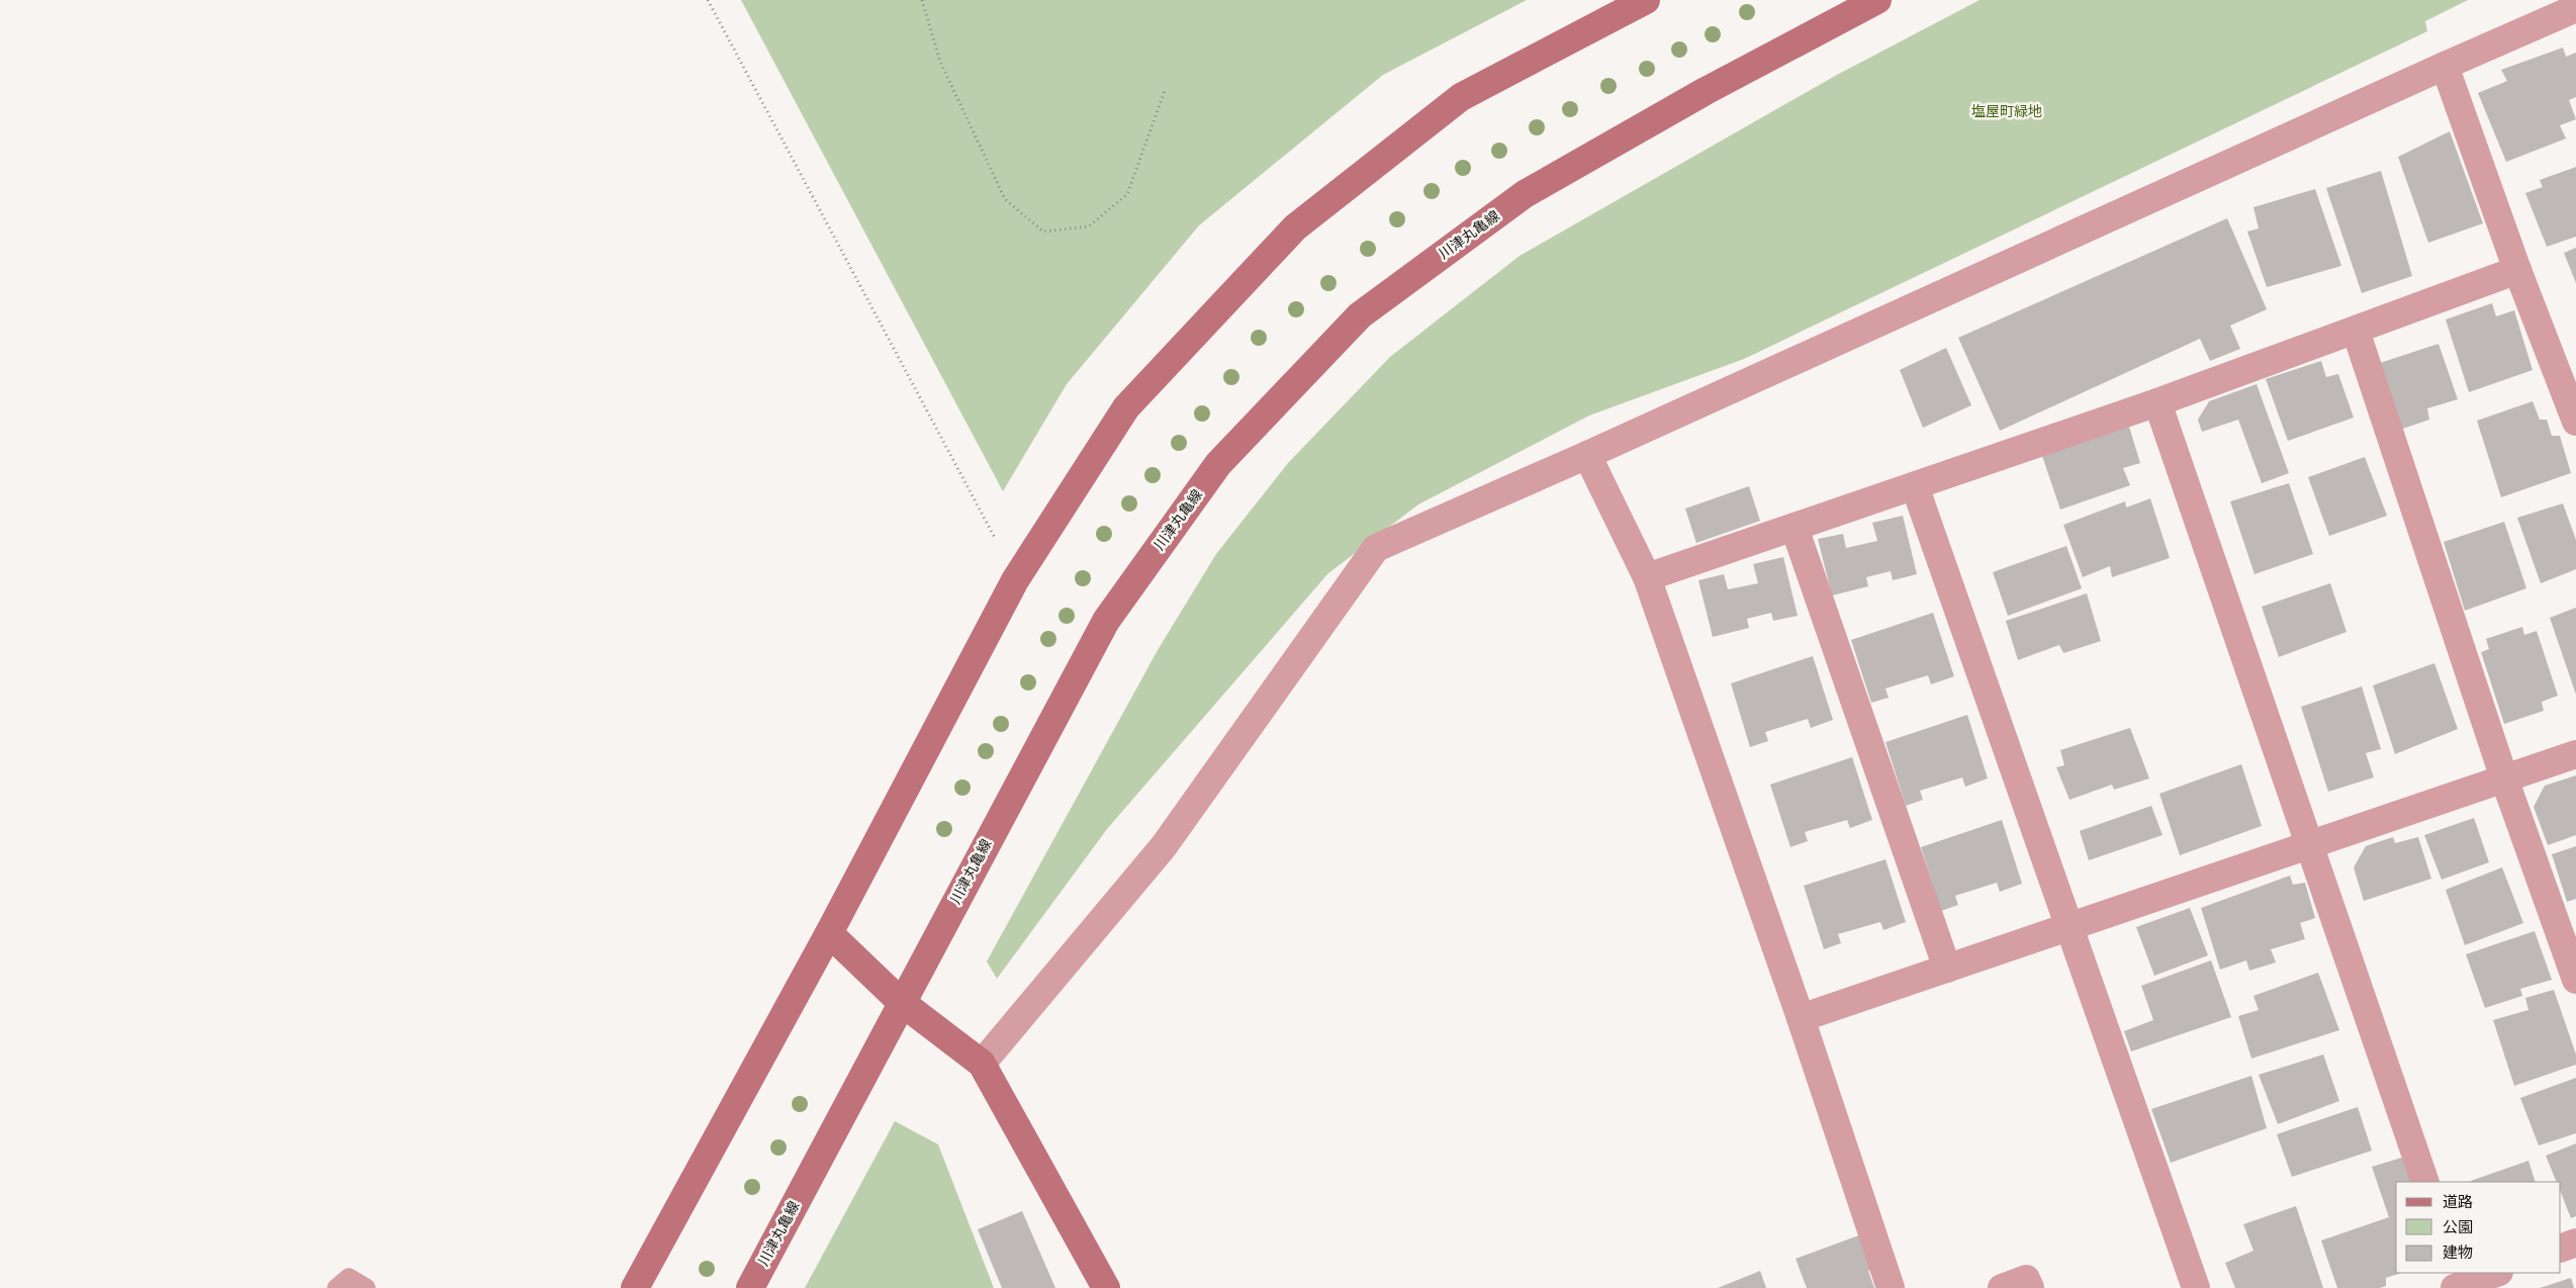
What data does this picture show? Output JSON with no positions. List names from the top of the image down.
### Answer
{
  "streets": {
    "main road": ["川津丸亀線"]
  },
  "parks": ["塩屋町緑地"],
  "legend": ["道路", "公園", "建物"]
}
